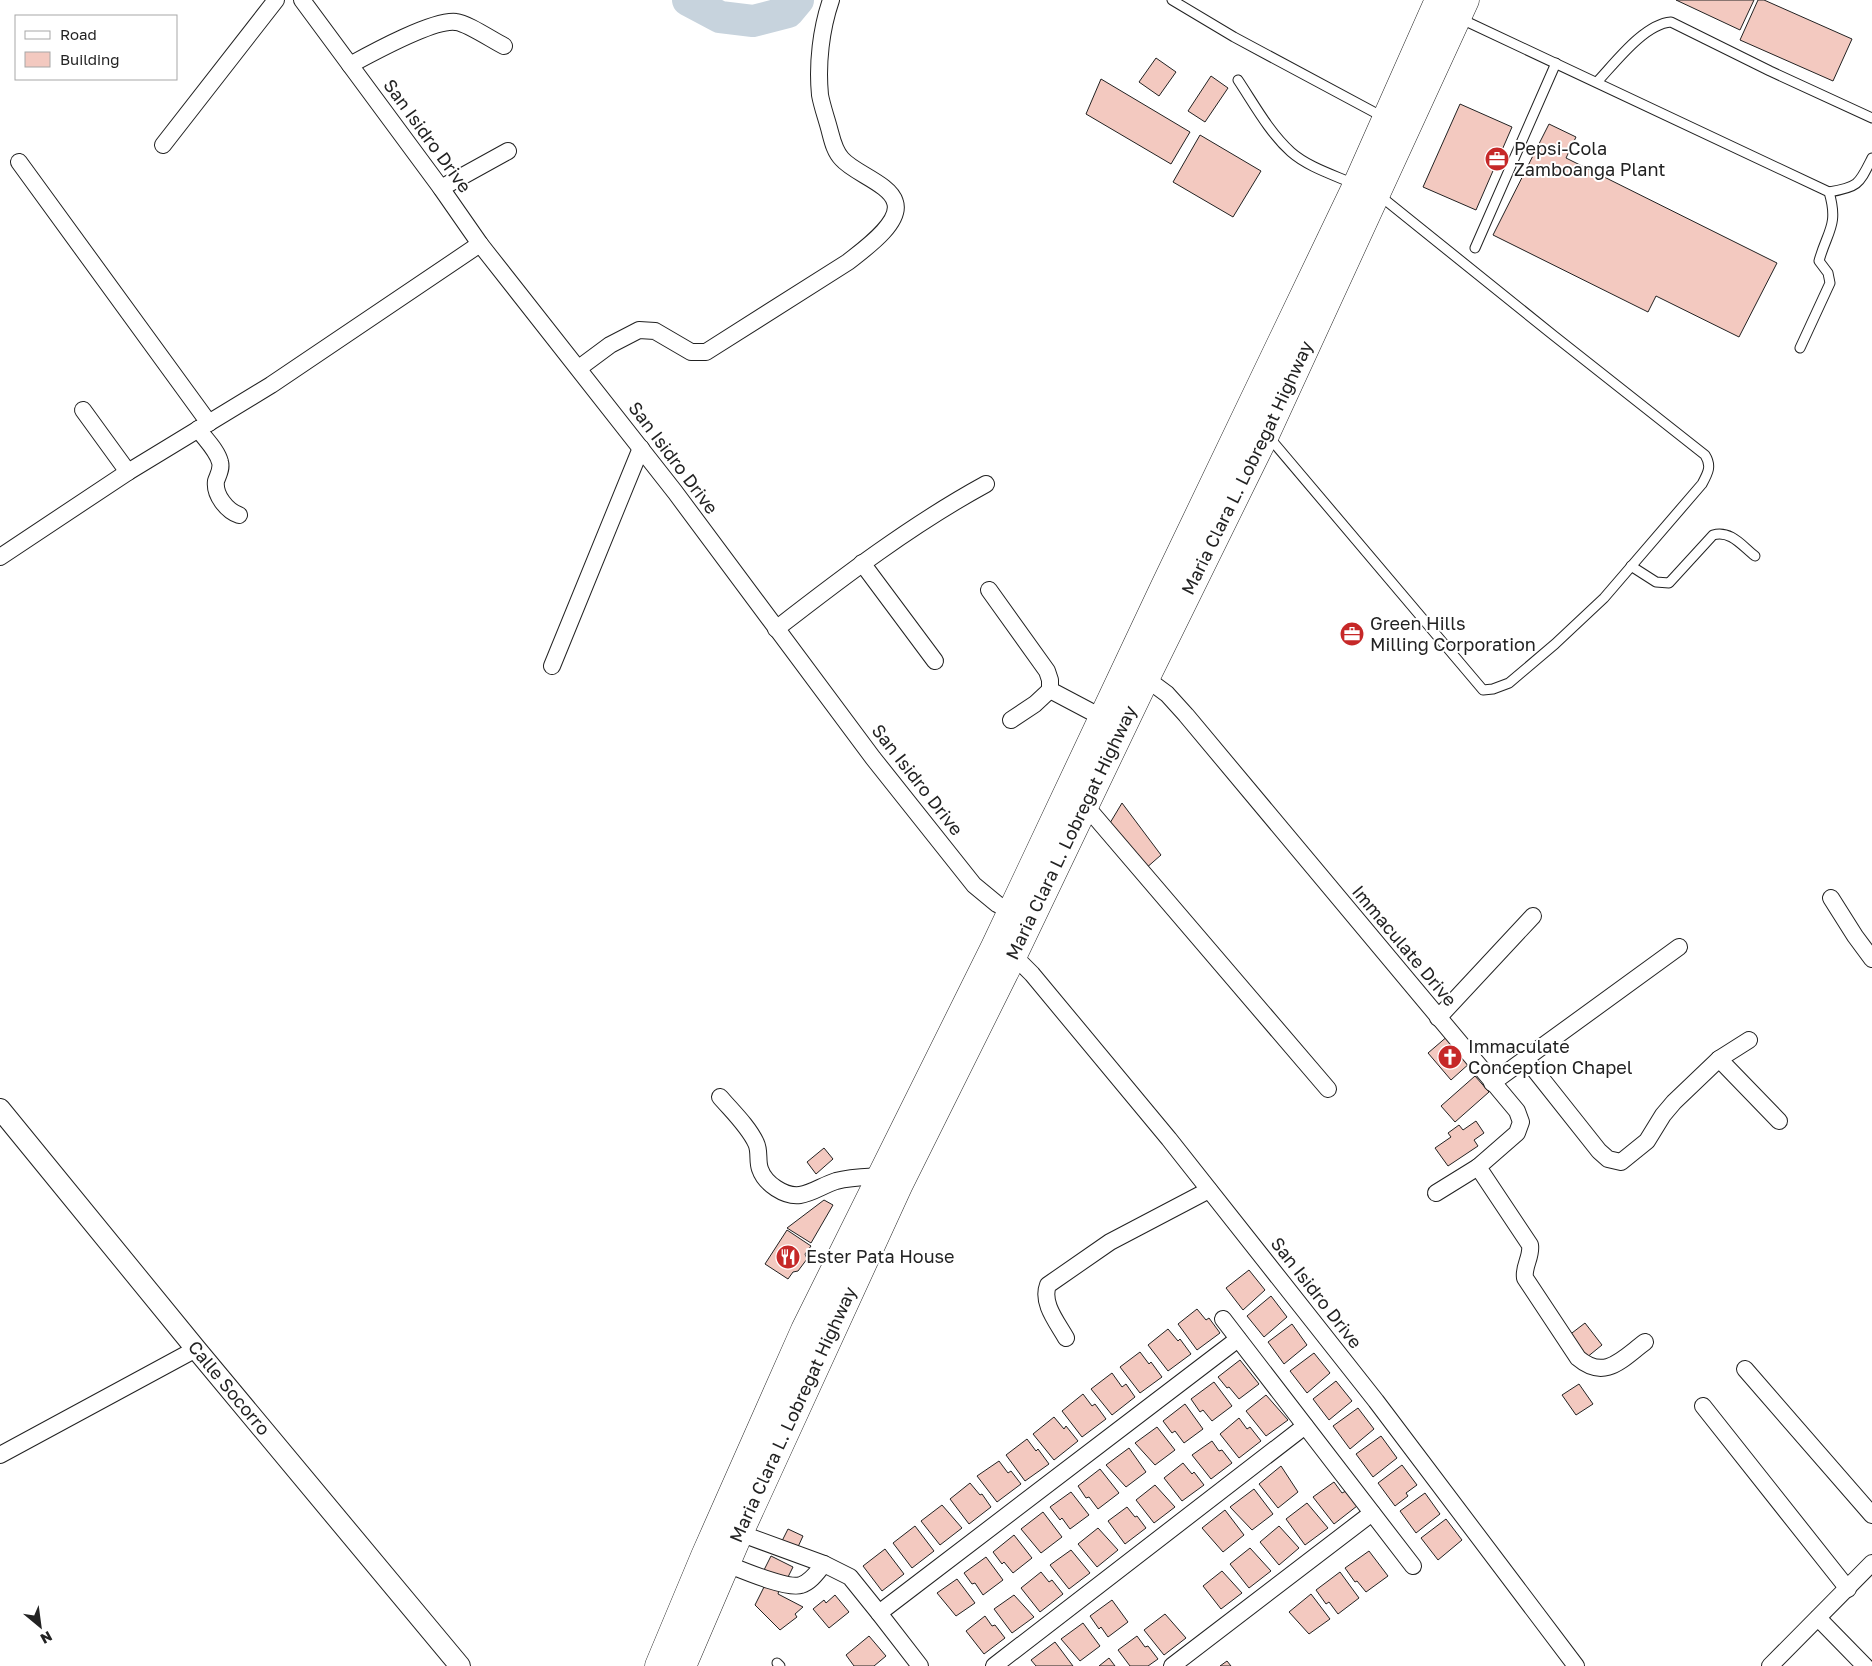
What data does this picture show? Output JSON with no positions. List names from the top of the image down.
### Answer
{
  "streets": {
    "highway": ["Maria Clara L. Lobregat Highway"],
    "street": ["San Isidro Drive", "Immaculate Drive", "Calle Socorro"]
  },
  "crossings": [
    ["San Isidro Drive", "Maria Clara L. Lobregat Highway"],
    ["Maria Clara L. Lobregat Highway", "Immaculate Drive"]
  ],
  "places": {
    "office": ["Pepsi-Cola Zamboanga Plant", "Green Hills Milling Corporation"],
    "church": ["Immaculate Conception Chapel"],
    "restaurant": ["Ester Pata House"]
  },
  "legend": ["Road", "Building"],
  "north": "bottom right"
}
